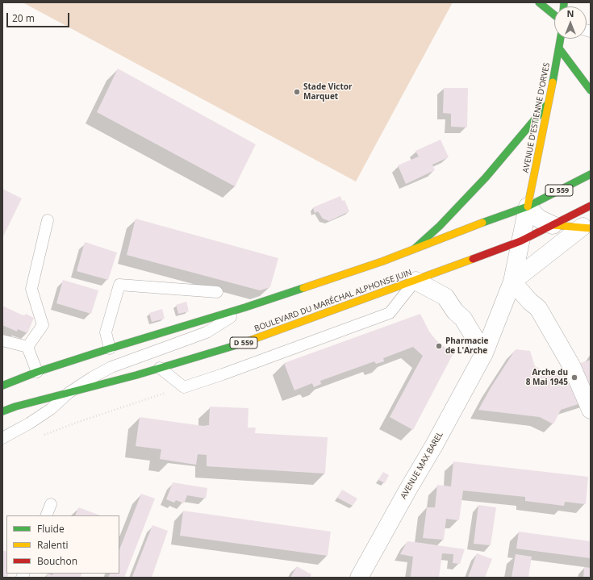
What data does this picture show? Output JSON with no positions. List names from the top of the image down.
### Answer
{
  "streets": {
    "main road": ["AVENUE D'ESTIENNE D'ORVES", "D 559", "BOULEVARD DU MARÉCHAL ALPHONSE JUIN"],
    "street": ["AVENUE MAX BAREL"]
  },
  "crossings": [
    ["AVENUE D'ESTIENNE D'ORVES", "D 559"],
    ["AVENUE D'ESTIENNE D'ORVES", "AVENUE MAX BAREL"],
    ["D 559", "BOULEVARD DU MARÉCHAL ALPHONSE JUIN"],
    ["D 559", "AVENUE MAX BAREL"],
    ["BOULEVARD DU MARÉCHAL ALPHONSE JUIN", "AVENUE MAX BAREL"]
  ],
  "places": ["Stade Victor Marquet", "Pharmacie de L'Arche", "Arche du 8 Mai 1945"],
  "legend": ["Fluide", "Ralenti", "Bouchon"],
  "scale_bar": "20 m",
  "north": "top"
}
